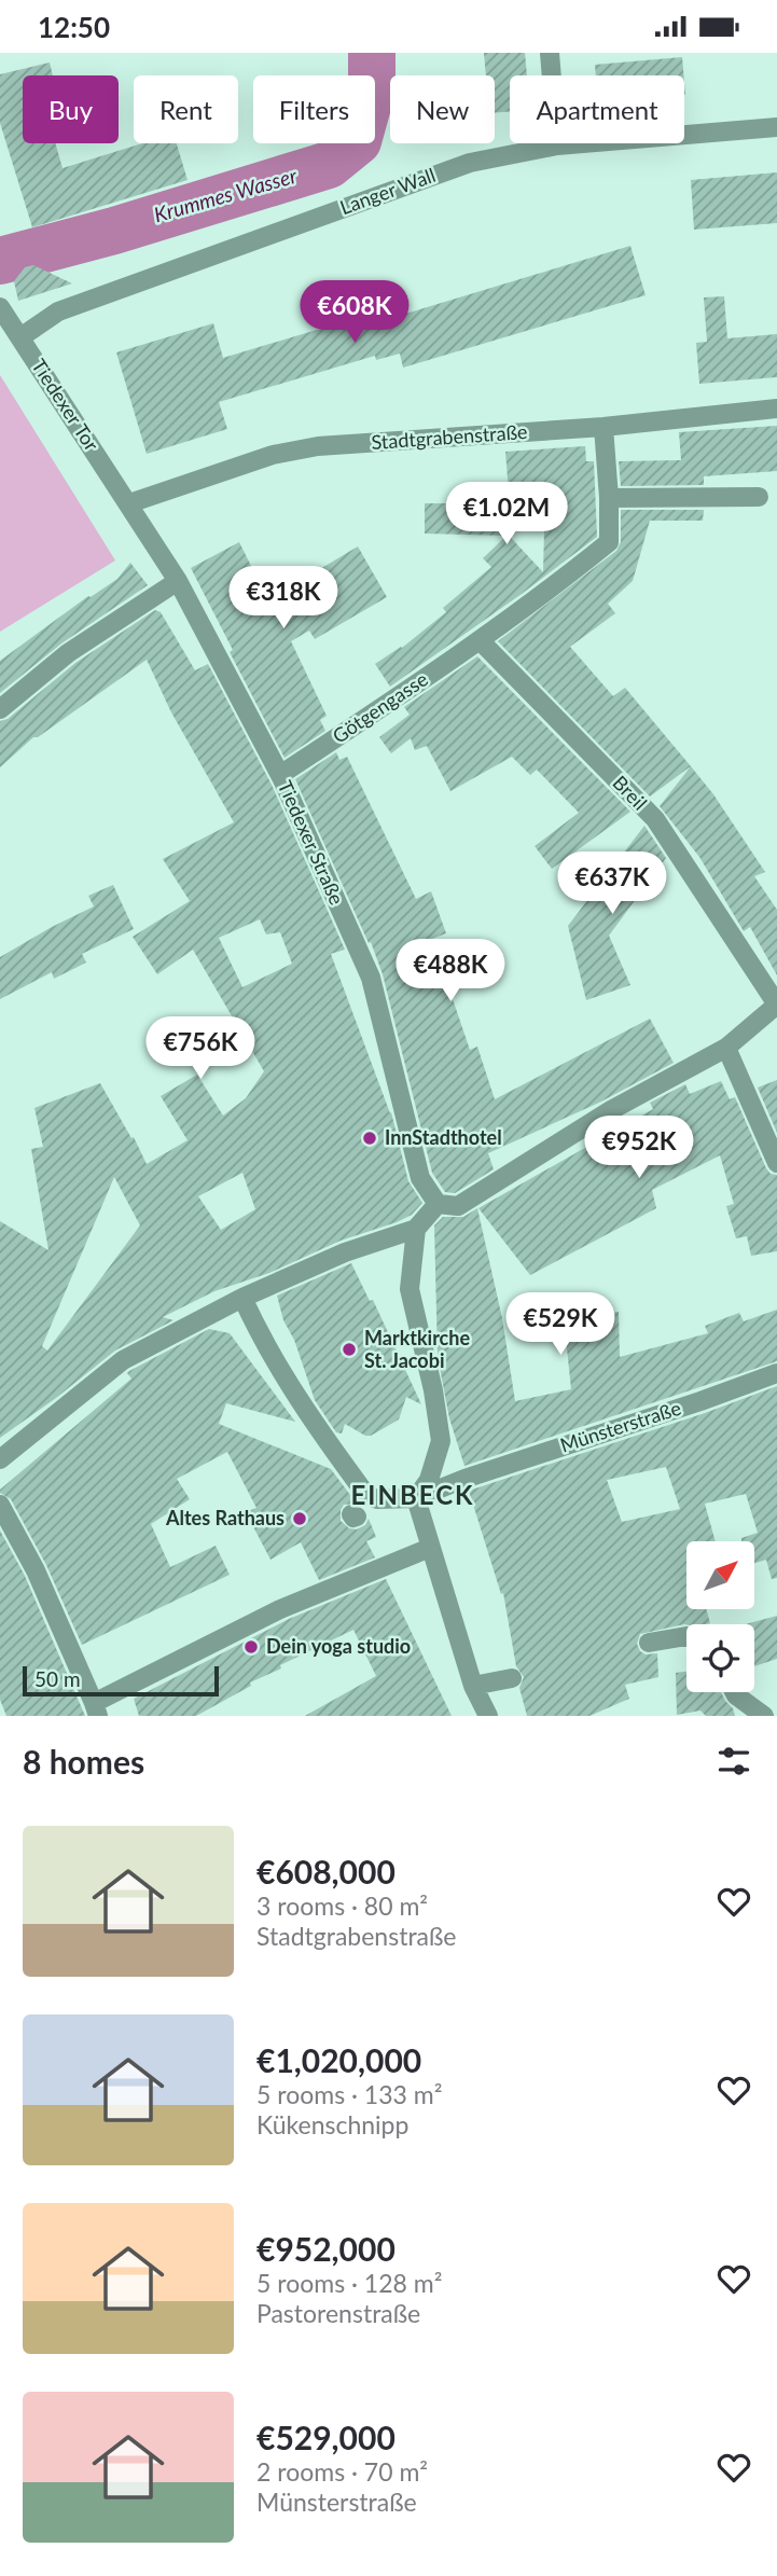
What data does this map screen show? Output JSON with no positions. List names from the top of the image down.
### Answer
{
  "streets": {
    "street": [
      "Langer Wall",
      "Tiedexer Tor",
      "Stadtgrabenstraße",
      "Götgengasse",
      "Breil",
      "Tiedexer Straße",
      "Münsterstraße"
    ]
  },
  "crossings": [
    ["Langer Wall", "Tiedexer Tor"],
    ["Tiedexer Tor", "Stadtgrabenstraße"],
    ["Tiedexer Tor", "Tiedexer Straße"],
    ["Stadtgrabenstraße", "Tiedexer Straße"],
    ["Götgengasse", "Breil"],
    ["Götgengasse", "Tiedexer Straße"]
  ],
  "districts": ["EINBECK"],
  "water": ["Krummes Wasser"],
  "places": [
    "InnStadthotel",
    "Marktkirche St. Jacobi",
    "Altes Rathaus",
    "Dein yoga studio"
  ],
  "scale_bar": "50 m",
  "north": "top right",
  "page": {
    "status": "12:50",
    "chip": [
      "Buy",
      "Rent",
      "Filters",
      "New",
      "Apartment"
    ],
    "price": [
      "€608K",
      "€1.02M",
      "€318K",
      "€637K",
      "€488K",
      "€756K",
      "€952K",
      "€529K"
    ],
    "scale": "50 m",
    "heading": "8 homes",
    "list": [
      {
        "name": "€608,000",
        "note": "3 rooms · 80 m² · Stadtgrabenstraße"
      },
      {
        "name": "€1,020,000",
        "note": "5 rooms · 133 m² · Kükenschnipp"
      },
      {
        "name": "€952,000",
        "note": "5 rooms · 128 m² · Pastorenstraße"
      },
      {
        "name": "€529,000",
        "note": "2 rooms · 70 m² · Münsterstraße"
      }
    ]
  }
}
